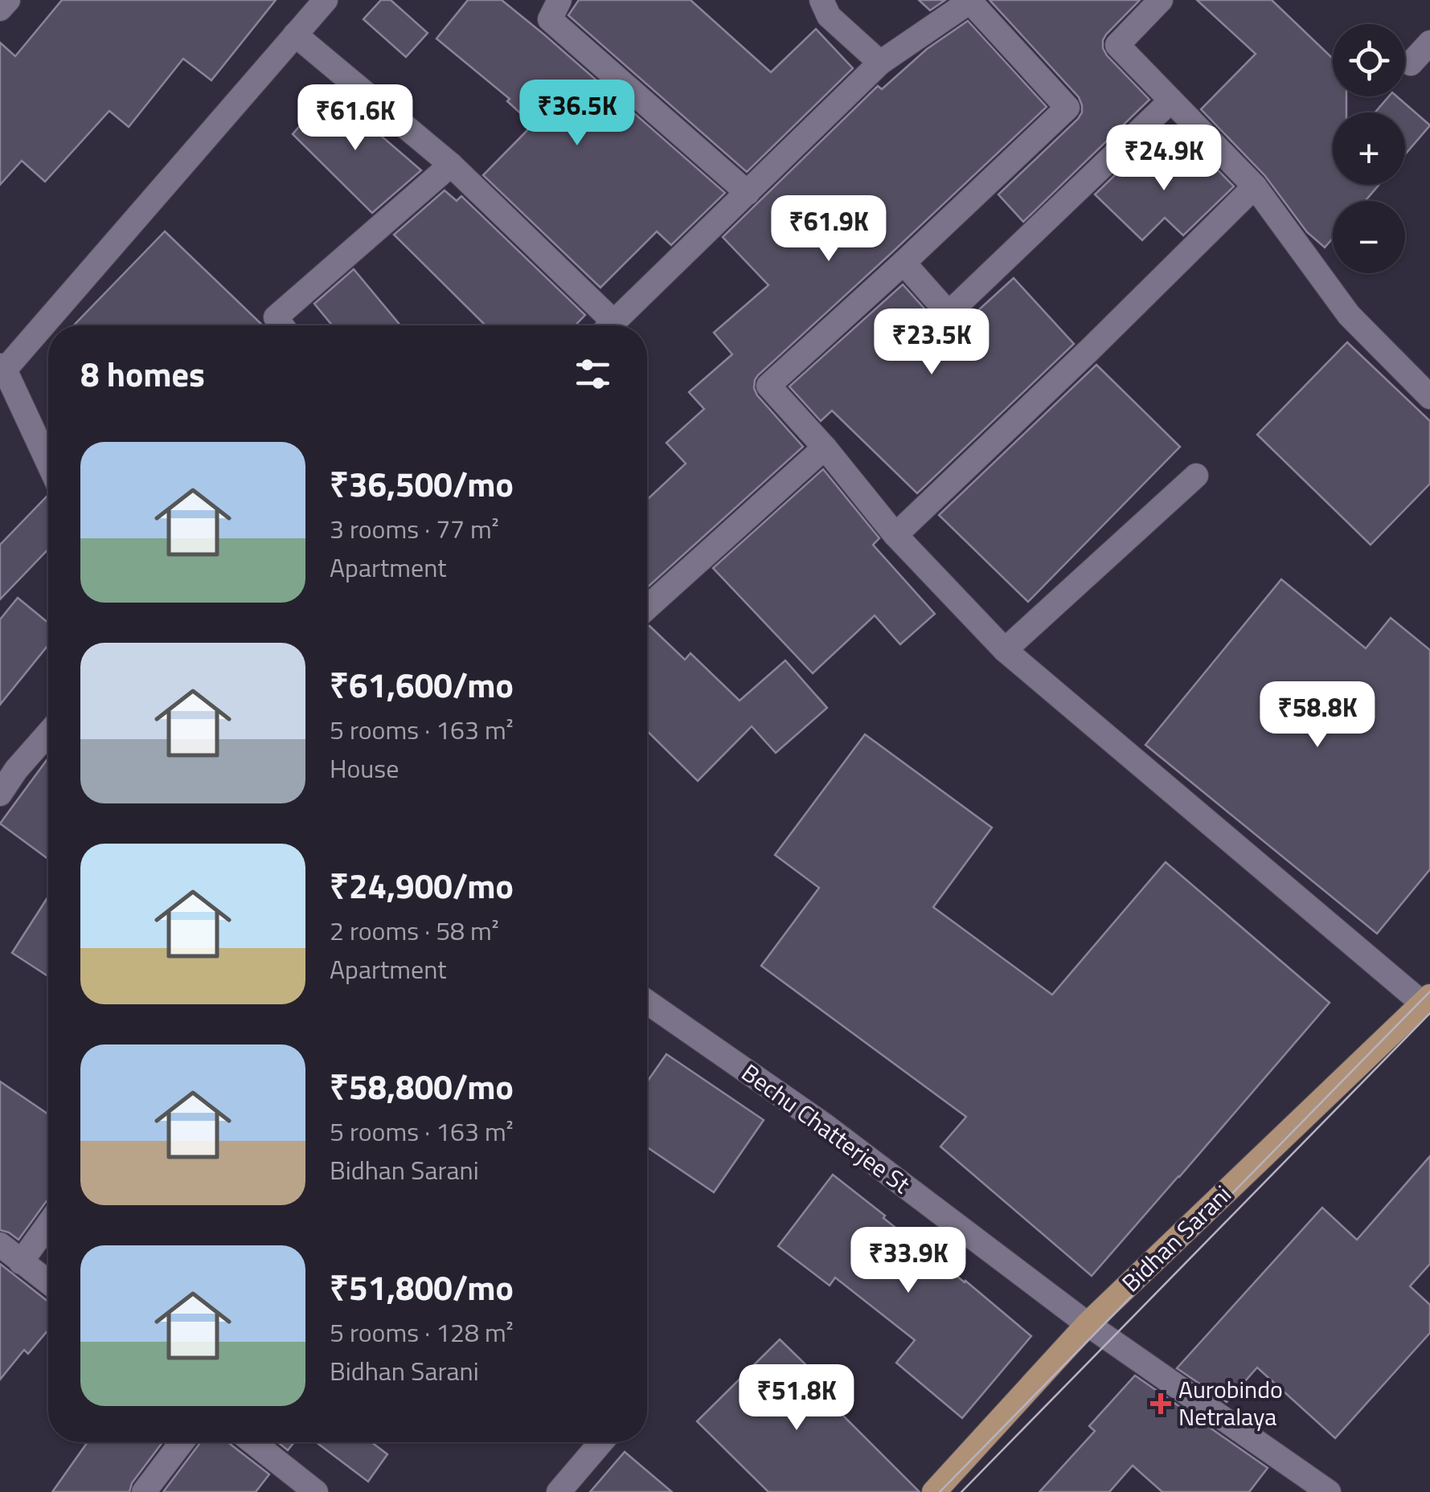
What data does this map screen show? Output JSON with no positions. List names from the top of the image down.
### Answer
{
  "streets": {
    "main road": ["Bidhan Sarani"],
    "street": ["Bechu Chatterjee St"]
  },
  "crossings": [
    ["Bechu Chatterjee St", "Bidhan Sarani"]
  ],
  "places": {
    "health": ["Aurobindo Netralaya"]
  },
  "page": {
    "map_buttons": ["+", "−"],
    "price": [
      "₹36.5K",
      "₹61.6K",
      "₹24.9K",
      "₹61.9K",
      "₹23.5K",
      "₹58.8K",
      "₹33.9K",
      "₹51.8K"
    ],
    "heading": "8 homes",
    "list": [
      {
        "name": "₹36,500/mo",
        "note": "3 rooms · 77 m² · Apartment"
      },
      {
        "name": "₹61,600/mo",
        "note": "5 rooms · 163 m² · House"
      },
      {
        "name": "₹24,900/mo",
        "note": "2 rooms · 58 m² · Apartment"
      },
      {
        "name": "₹58,800/mo",
        "note": "5 rooms · 163 m² · Bidhan Sarani"
      },
      {
        "name": "₹51,800/mo",
        "note": "5 rooms · 128 m² · Bidhan Sarani"
      }
    ]
  }
}
